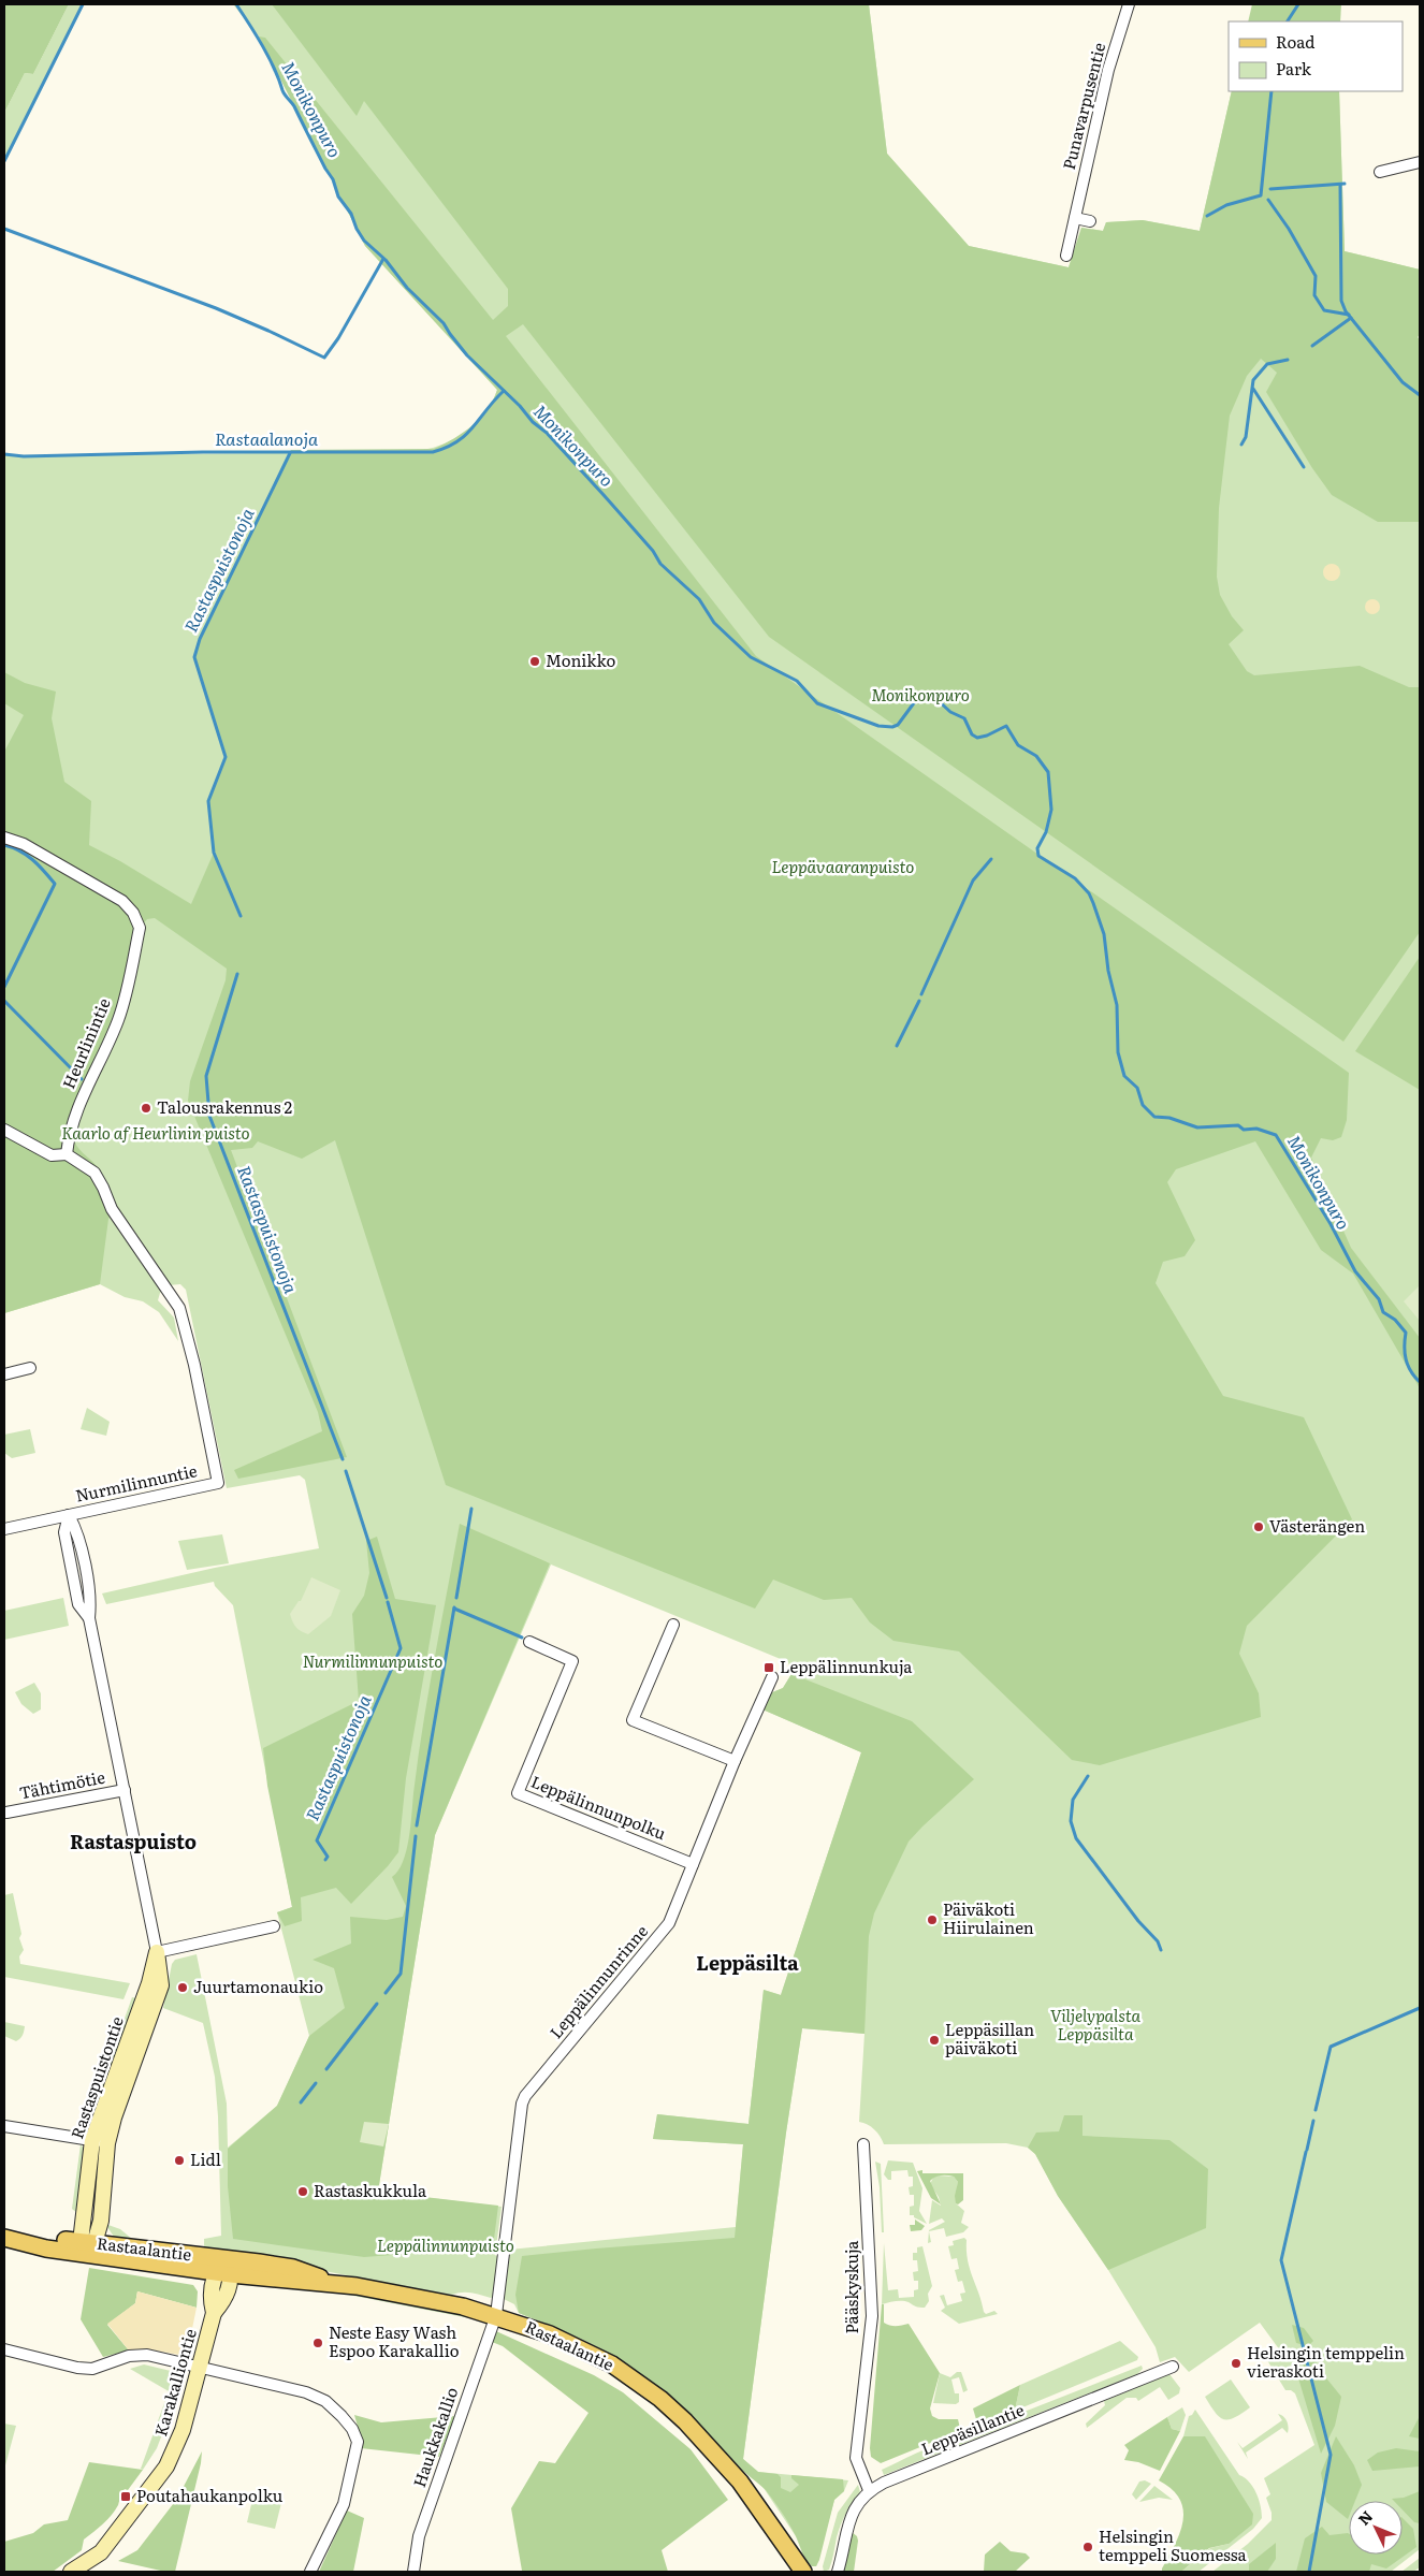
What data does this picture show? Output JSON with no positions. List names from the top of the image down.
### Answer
{
  "streets": {
    "main road": ["Rastaalantie"],
    "street": [
      "Punavarpusentie",
      "Heurlinintie",
      "Nurmilinnuntie",
      "Tähtimötie",
      "Leppälinnunpolku",
      "Leppälinnunrinne",
      "Rastaspuistontie",
      "Pääskyskuja",
      "Karakalliontie",
      "Leppäsillantie",
      "Haukkakallio"
    ]
  },
  "crossings": [
    ["Heurlinintie", "Nurmilinnuntie"],
    ["Nurmilinnuntie", "Rastaspuistontie"],
    ["Tähtimötie", "Rastaspuistontie"],
    ["Leppälinnunpolku", "Leppälinnunrinne"],
    ["Leppälinnunrinne", "Rastaalantie"],
    ["Leppälinnunrinne", "Haukkakallio"],
    ["Rastaspuistontie", "Rastaalantie"],
    ["Rastaalantie", "Karakalliontie"],
    ["Rastaalantie", "Haukkakallio"],
    ["Pääskyskuja", "Leppäsillantie"]
  ],
  "districts": ["Rastaspuisto", "Leppäsilta"],
  "water": ["Monikonpuro", "Rastaalanoja", "Rastaspuistonoja"],
  "parks": [
    "Monikonpuro",
    "Leppävaaranpuisto",
    "Kaarlo af Heurlinin puisto",
    "Nurmilinnunpuisto",
    "Viljelypalsta Leppäsilta",
    "Leppälinnunpuisto"
  ],
  "places": {
    "other": [
      "Monikko",
      "Talousrakennus 2",
      "Västerängen",
      "Päiväkoti Hiirulainen",
      "Juurtamonaukio",
      "Leppäsillan päiväkoti",
      "Lidl",
      "Rastaskukkula",
      "Neste Easy Wash Espoo Karakallio",
      "Helsingin temppelin vieraskoti",
      "Helsingin temppeli Suomessa"
    ],
    "transit": ["Leppälinnunkuja", "Poutahaukanpolku"]
  },
  "legend": ["Road", "Park"],
  "north": "top left"
}
